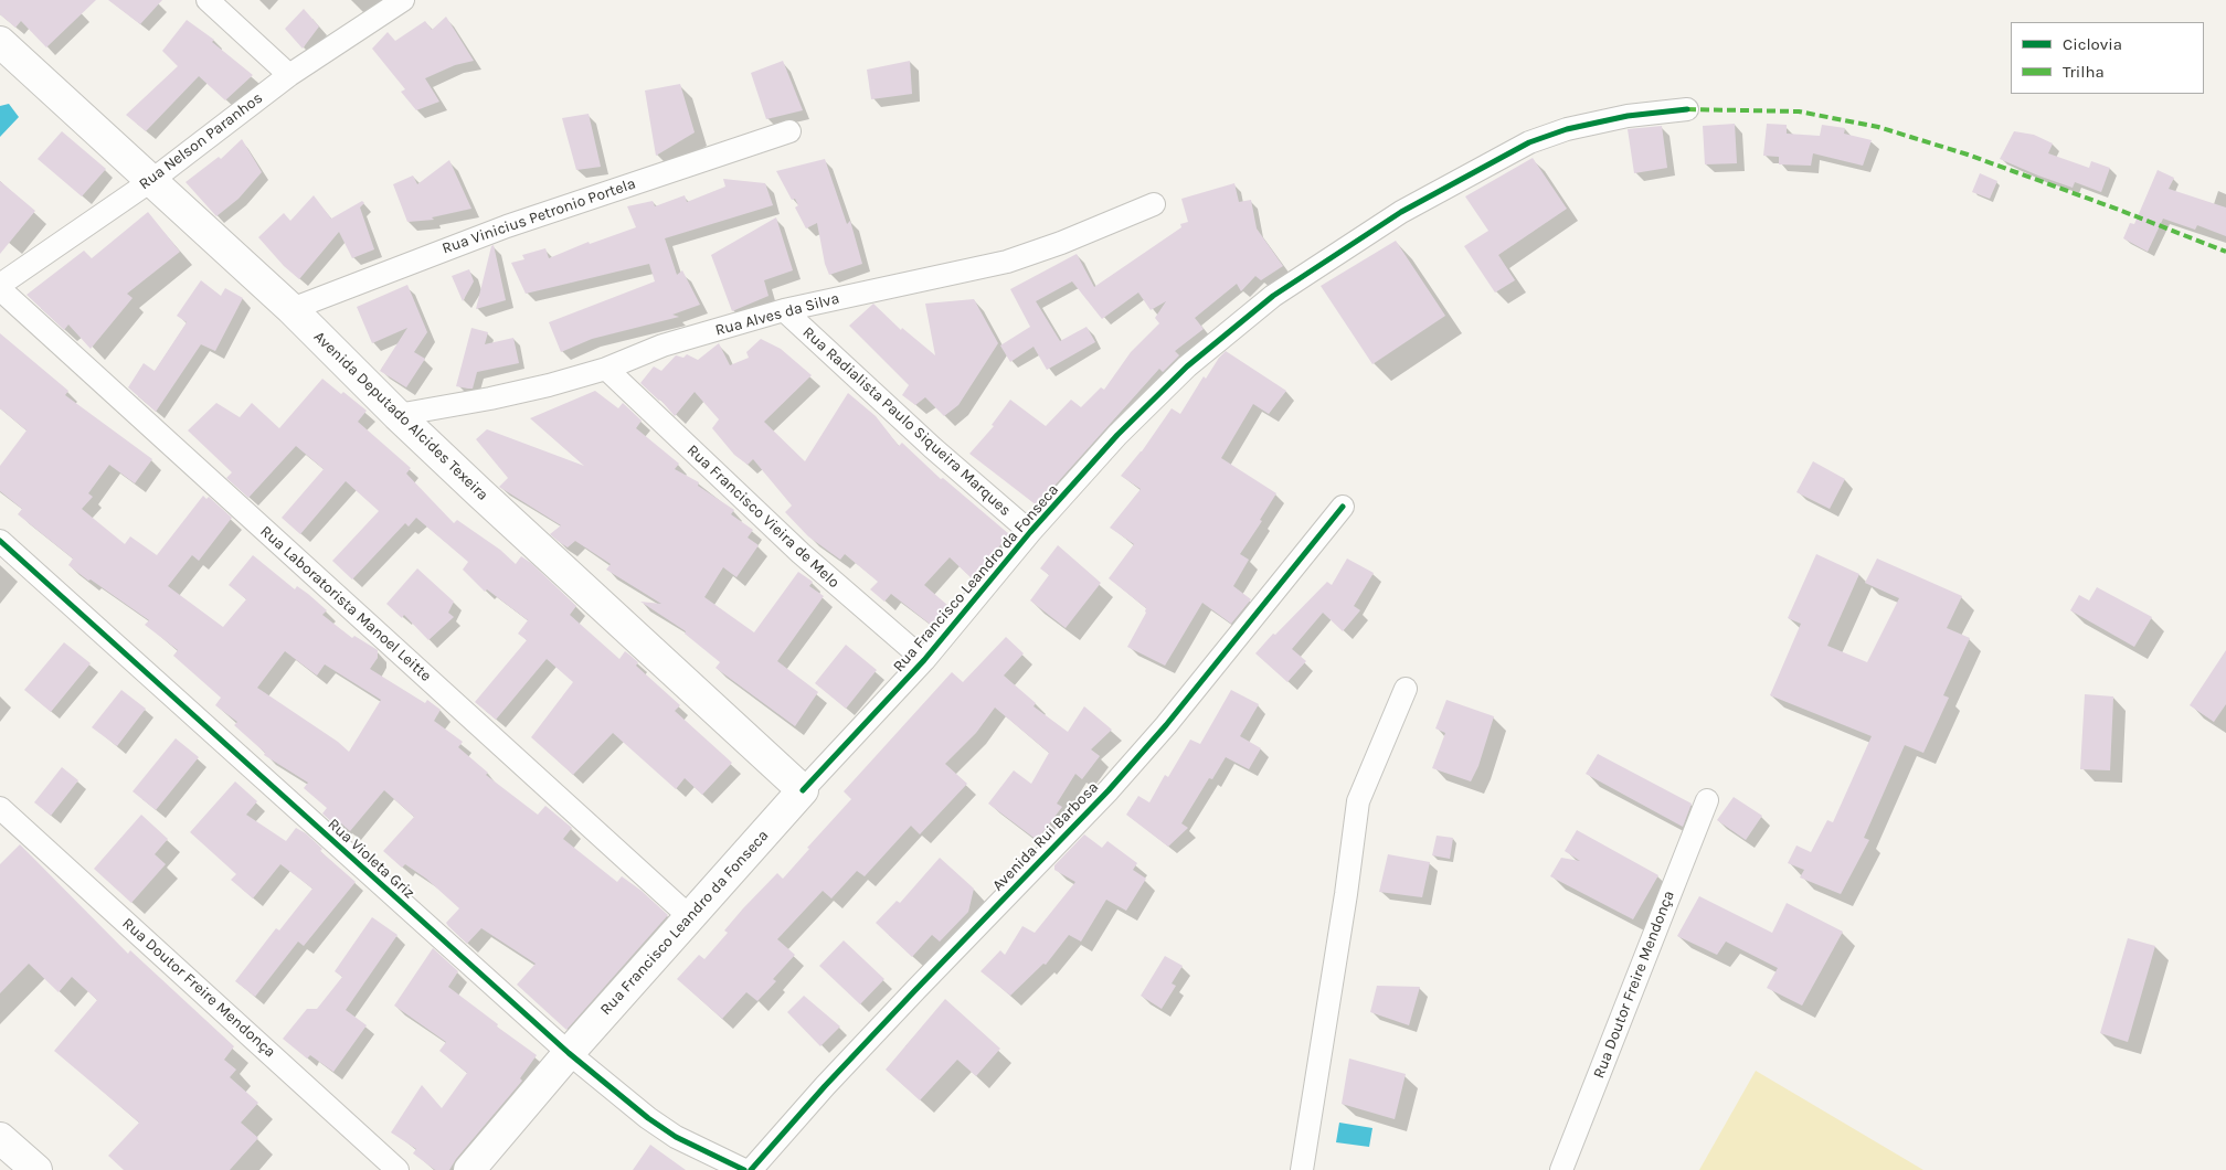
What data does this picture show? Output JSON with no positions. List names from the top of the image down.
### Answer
{
  "streets": {
    "main road": ["Avenida Deputado Alcides Texeira", "Rua Francisco Leandro da Fonseca"],
    "street": [
      "Rua Nelson Paranhos",
      "Rua Vinicius Petronio Portela",
      "Rua Alves da Silva",
      "Rua Radialista Paulo Siqueira Marques",
      "Rua Francisco Vieira de Melo",
      "Rua Laboratorista Manoel Leitte",
      "Avenida Rui Barbosa",
      "Rua Violeta Griz",
      "Rua Doutor Freire Mendonça"
    ]
  },
  "crossings": [
    ["Rua Nelson Paranhos", "Avenida Deputado Alcides Texeira"],
    ["Rua Vinicius Petronio Portela", "Avenida Deputado Alcides Texeira"],
    ["Rua Alves da Silva", "Avenida Deputado Alcides Texeira"],
    ["Rua Alves da Silva", "Rua Radialista Paulo Siqueira Marques"],
    ["Rua Alves da Silva", "Rua Francisco Vieira de Melo"],
    ["Avenida Deputado Alcides Texeira", "Rua Francisco Leandro da Fonseca"],
    ["Rua Radialista Paulo Siqueira Marques", "Rua Francisco Leandro da Fonseca"],
    ["Rua Francisco Vieira de Melo", "Rua Francisco Leandro da Fonseca"],
    ["Rua Francisco Leandro da Fonseca", "Rua Laboratorista Manoel Leitte"],
    ["Rua Francisco Leandro da Fonseca", "Rua Violeta Griz"]
  ],
  "legend": ["Ciclovia", "Trilha"]
}
